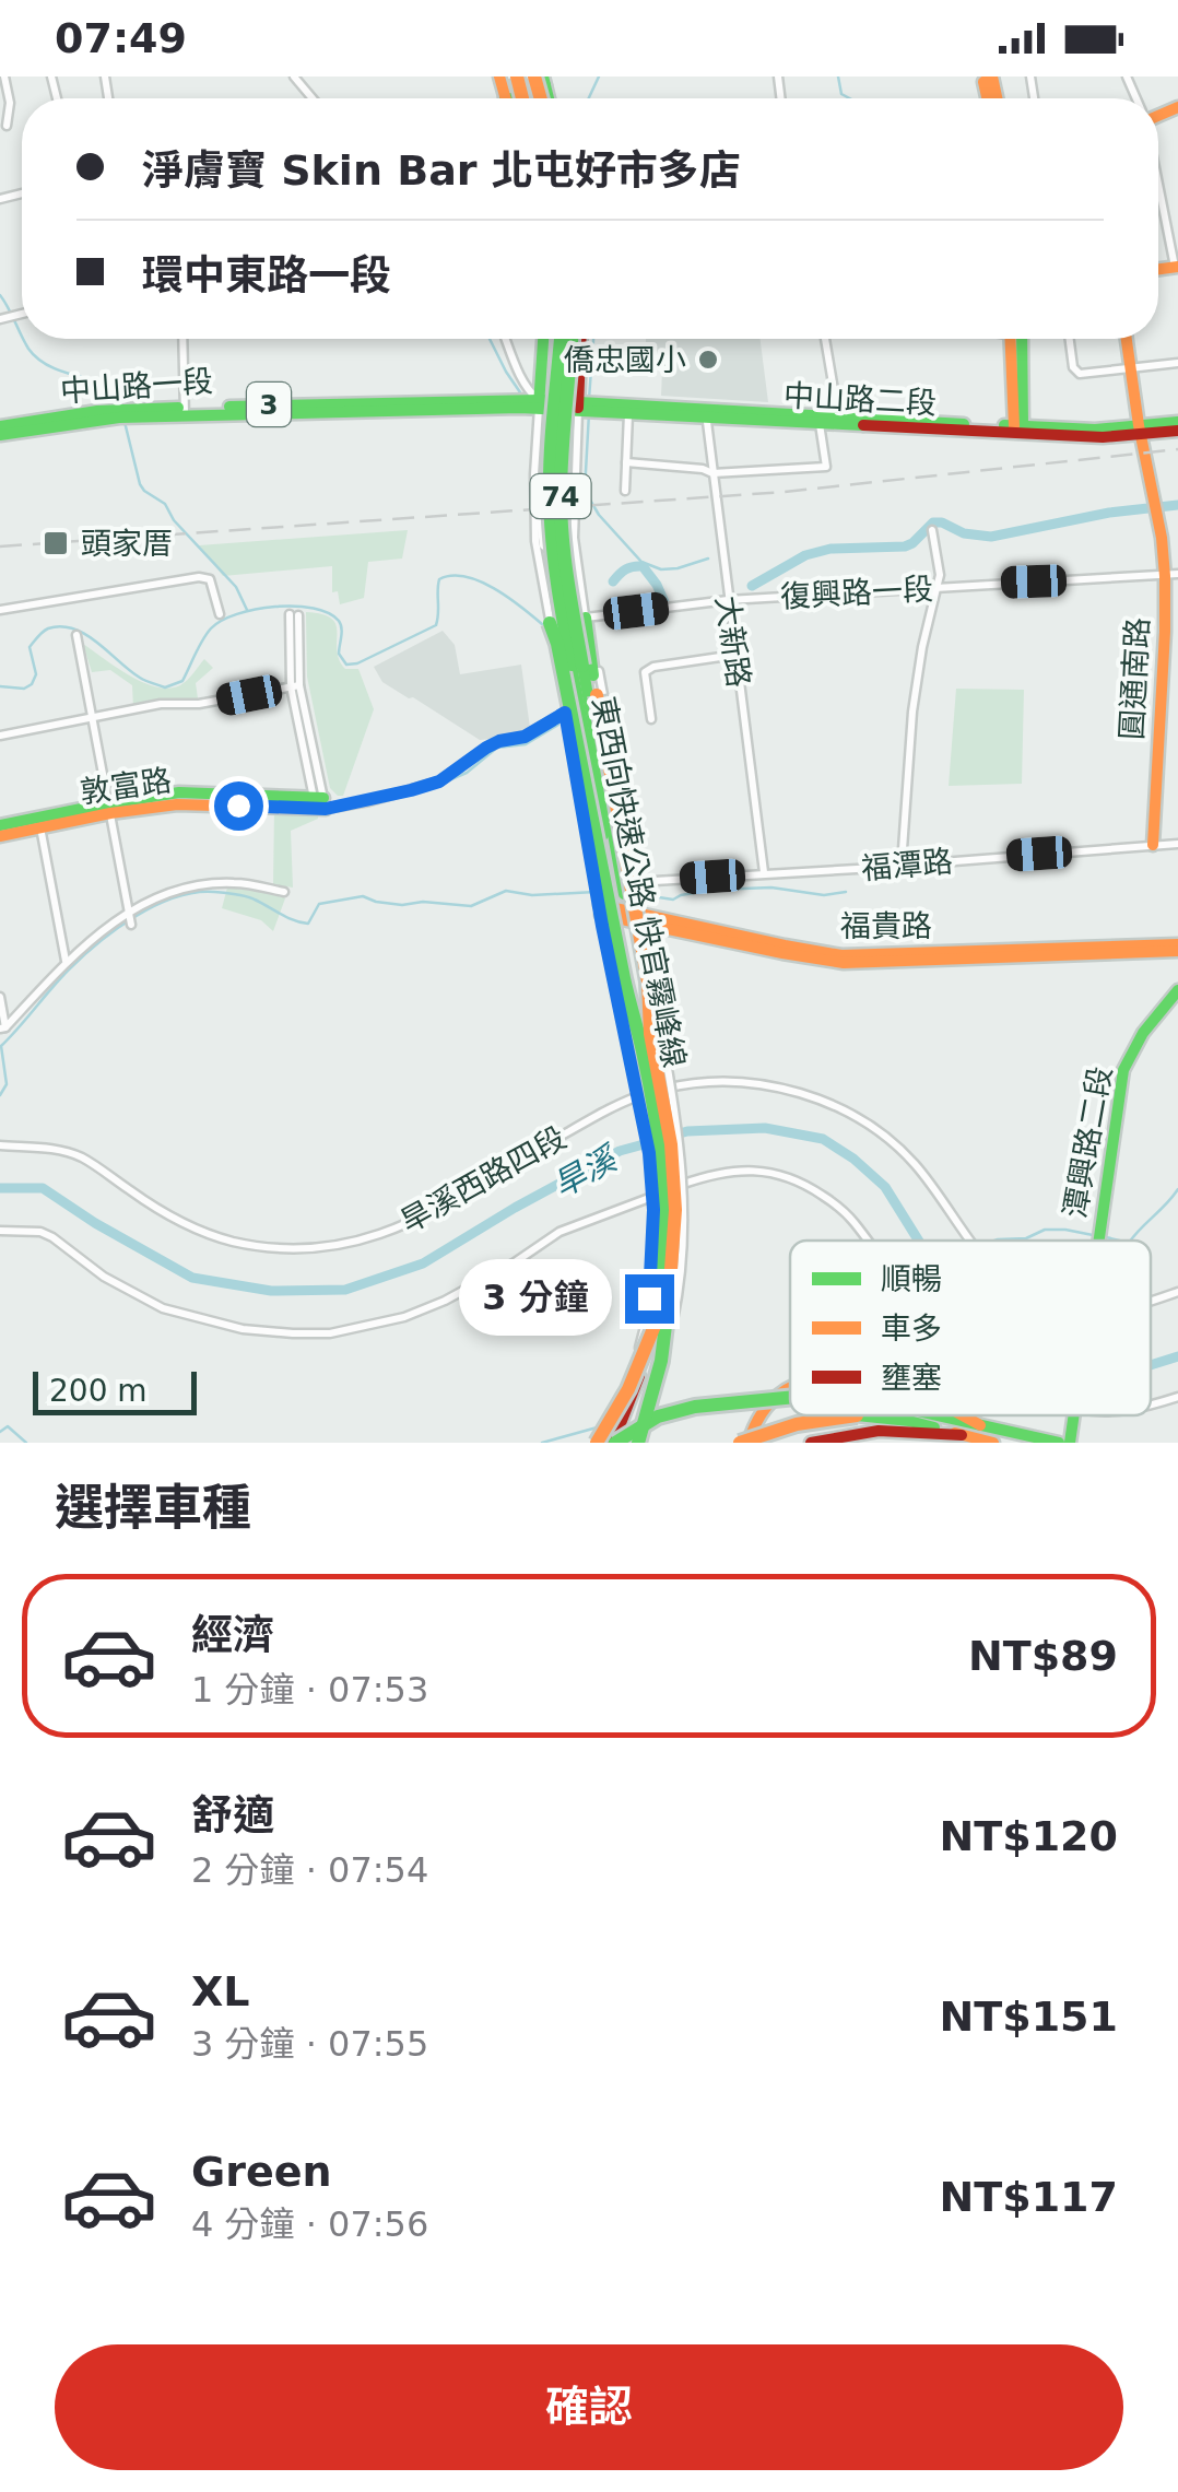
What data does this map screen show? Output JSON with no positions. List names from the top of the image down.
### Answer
{
  "streets": {
    "main road": [
      "中山路一段",
      "中山路二段",
      "3",
      "74",
      "圓通南路",
      "敦富路",
      "東西向快速公路 快官霧峰線",
      "福貴路",
      "潭興路二段"
    ],
    "street": [
      "復興路一段",
      "大新路",
      "福潭路",
      "旱溪西路四段"
    ]
  },
  "crossings": [
    ["中山路一段", "中山路二段"],
    ["中山路二段", "大新路"],
    ["中山路二段", "圓通南路"],
    ["74", "復興路一段"],
    ["74", "東西向快速公路 快官霧峰線"],
    ["復興路一段", "大新路"],
    ["復興路一段", "圓通南路"],
    ["大新路", "福潭路"],
    ["圓通南路", "福潭路"]
  ],
  "water": ["旱溪"],
  "places": {
    "other": ["僑忠國小"],
    "transit": ["頭家厝"]
  },
  "legend": ["順暢", "車多", "壅塞"],
  "scale_bar": "200 m",
  "page": {
    "status": "07:49",
    "banner": ["淨膚寶 Skin Bar 北屯好市多店", "環中東路一段"],
    "bubble": "3 分鐘",
    "scale": "200 m",
    "heading": "選擇車種",
    "list": [
      {
        "name": "經濟",
        "note": "1 分鐘 · 07:53",
        "value": "NT$89"
      },
      {
        "name": "舒適",
        "note": "2 分鐘 · 07:54",
        "value": "NT$120"
      },
      {
        "name": "XL",
        "note": "3 分鐘 · 07:55",
        "value": "NT$151"
      },
      {
        "name": "Green",
        "note": "4 分鐘 · 07:56",
        "value": "NT$117"
      }
    ],
    "buttons": "確認"
  }
}
